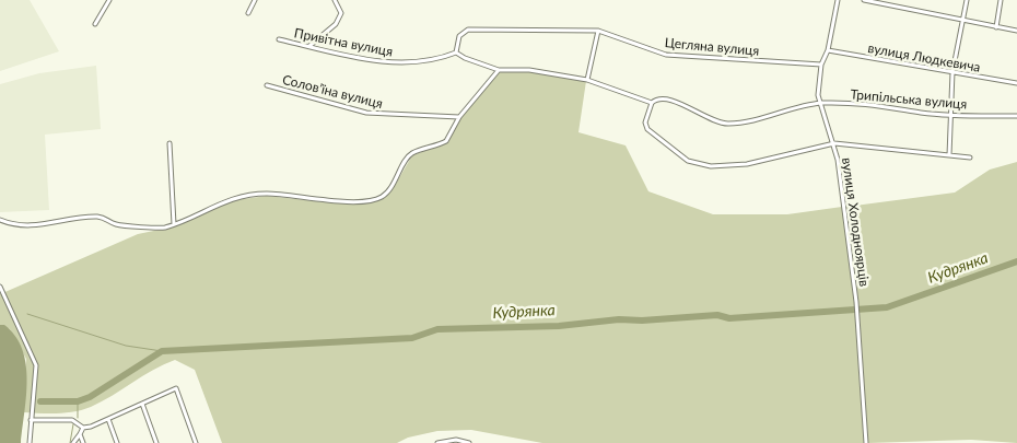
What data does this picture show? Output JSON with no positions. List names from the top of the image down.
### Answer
{
  "streets": {
    "street": [
      "Привітна вулиця",
      "Цегляна вулиця",
      "вулиця Людкевича",
      "Соловʼїна вулиця",
      "Трипільська вулиця",
      "вулиця Холодноярців"
    ]
  },
  "crossings": [
    ["Привітна вулиця", "Цегляна вулиця"],
    ["Цегляна вулиця", "вулиця Холодноярців"],
    ["вулиця Людкевича", "вулиця Холодноярців"],
    ["Трипільська вулиця", "вулиця Холодноярців"]
  ],
  "water": ["Кудрянка"]
}
